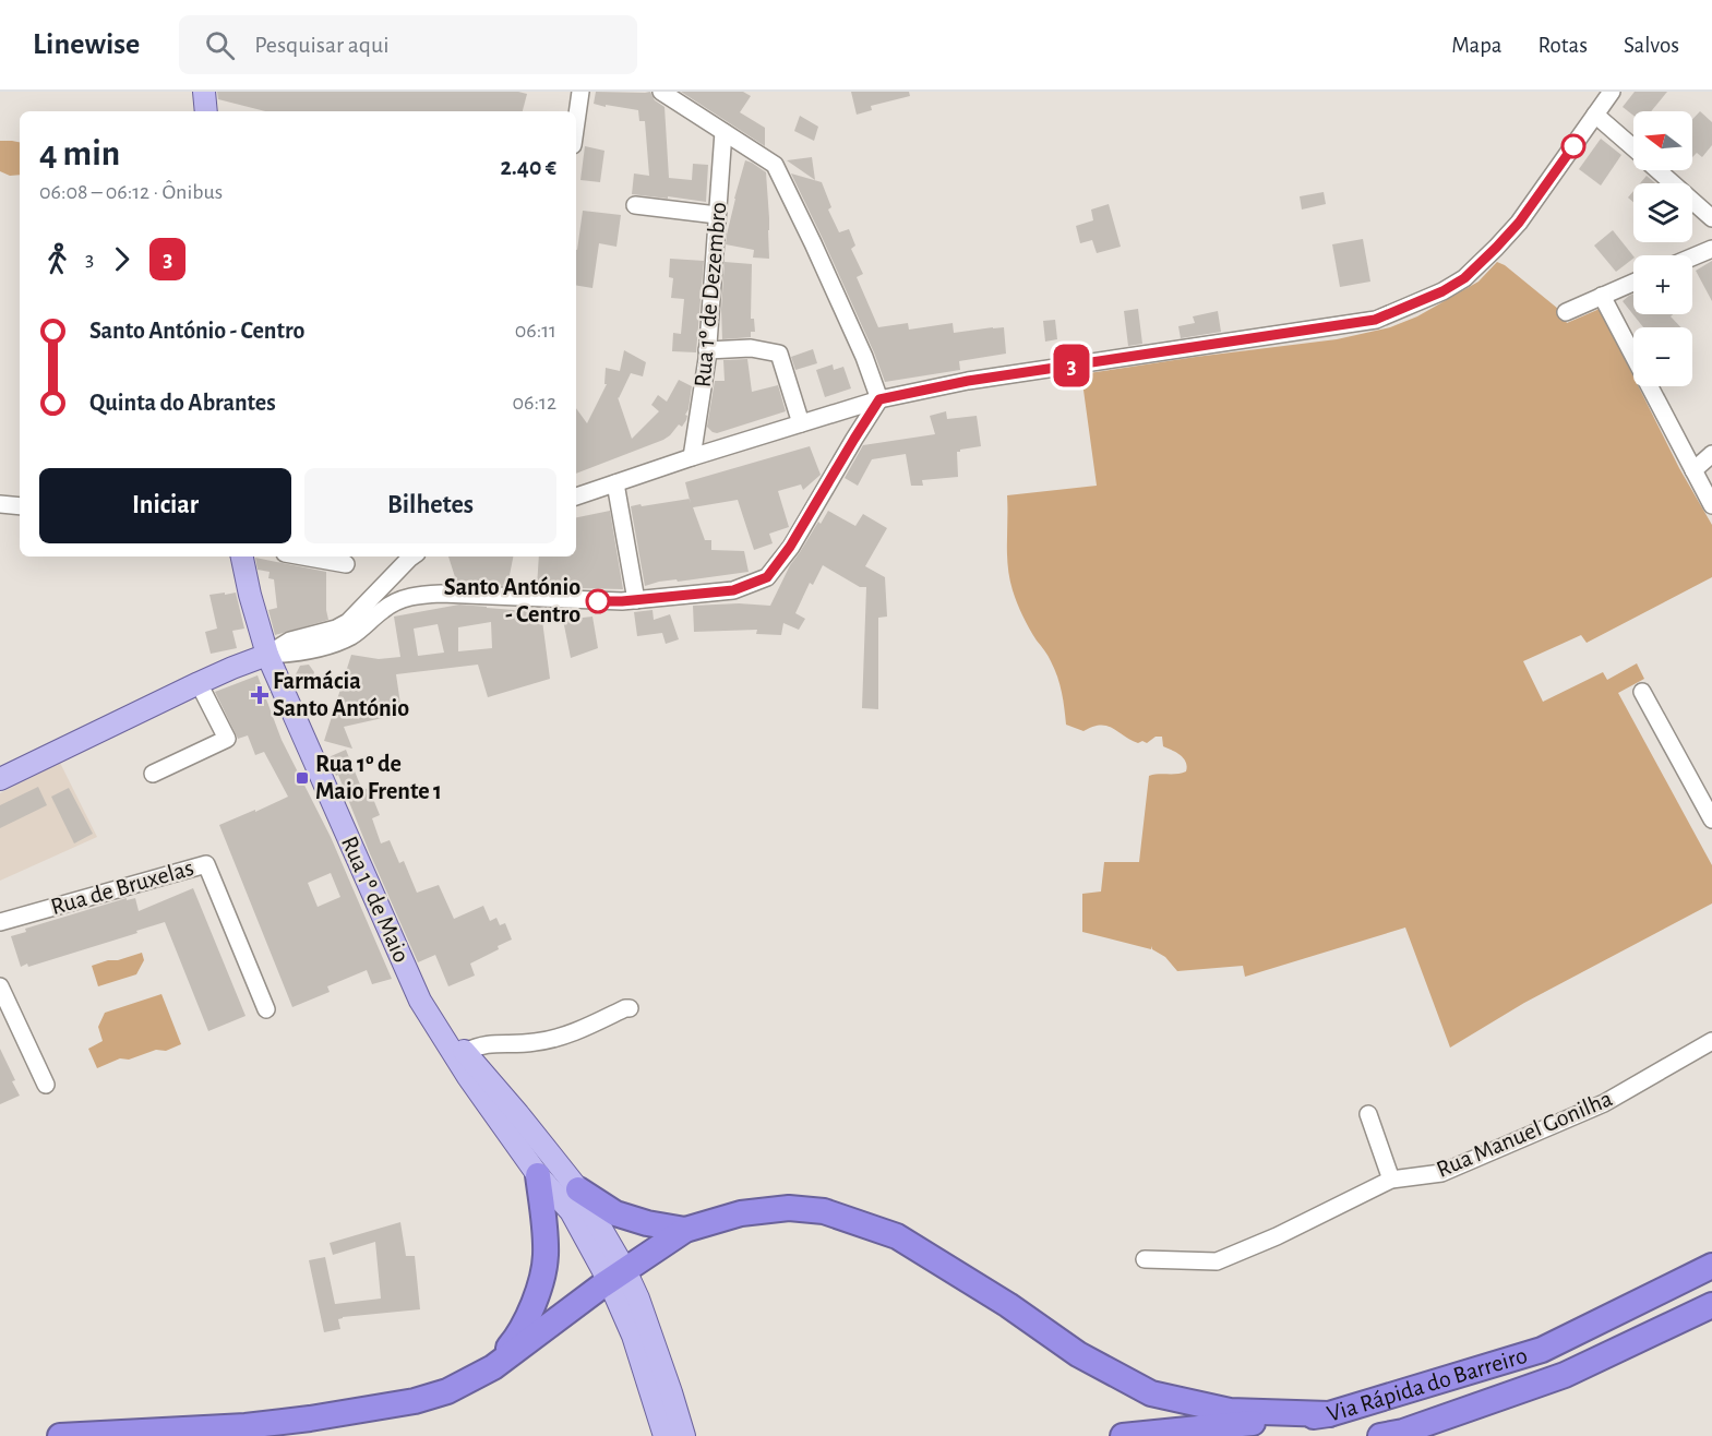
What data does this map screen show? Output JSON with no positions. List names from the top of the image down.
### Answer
{
  "streets": {
    "highway": ["Via Rápida do Barreiro"],
    "main road": ["Rua 1º de Maio"],
    "street": ["Rua 1º de Dezembro", "Rua de Bruxelas", "Rua Manuel Gonilha"]
  },
  "places": {
    "other": ["Santo António - Centro"],
    "health": ["Farmácia Santo António"],
    "transit": ["Rua 1º de Maio Frente 1"]
  },
  "lines": ["bus line 3"],
  "north": "left",
  "page": {
    "header": "Linewise",
    "search": "Pesquisar aqui",
    "nav": ["Mapa", "Rotas", "Salvos"],
    "on_map": "3",
    "map_buttons": ["+", "−"],
    "heading": ["4 min", "06:08 – 06:12 · Ônibus", "2.40 €"],
    "legs": ["3", "3"],
    "list": [
      {
        "name": "Santo António - Centro",
        "value": "06:11"
      },
      {
        "name": "Quinta do Abrantes",
        "value": "06:12"
      }
    ],
    "buttons": ["Iniciar", "Bilhetes"]
  }
}
